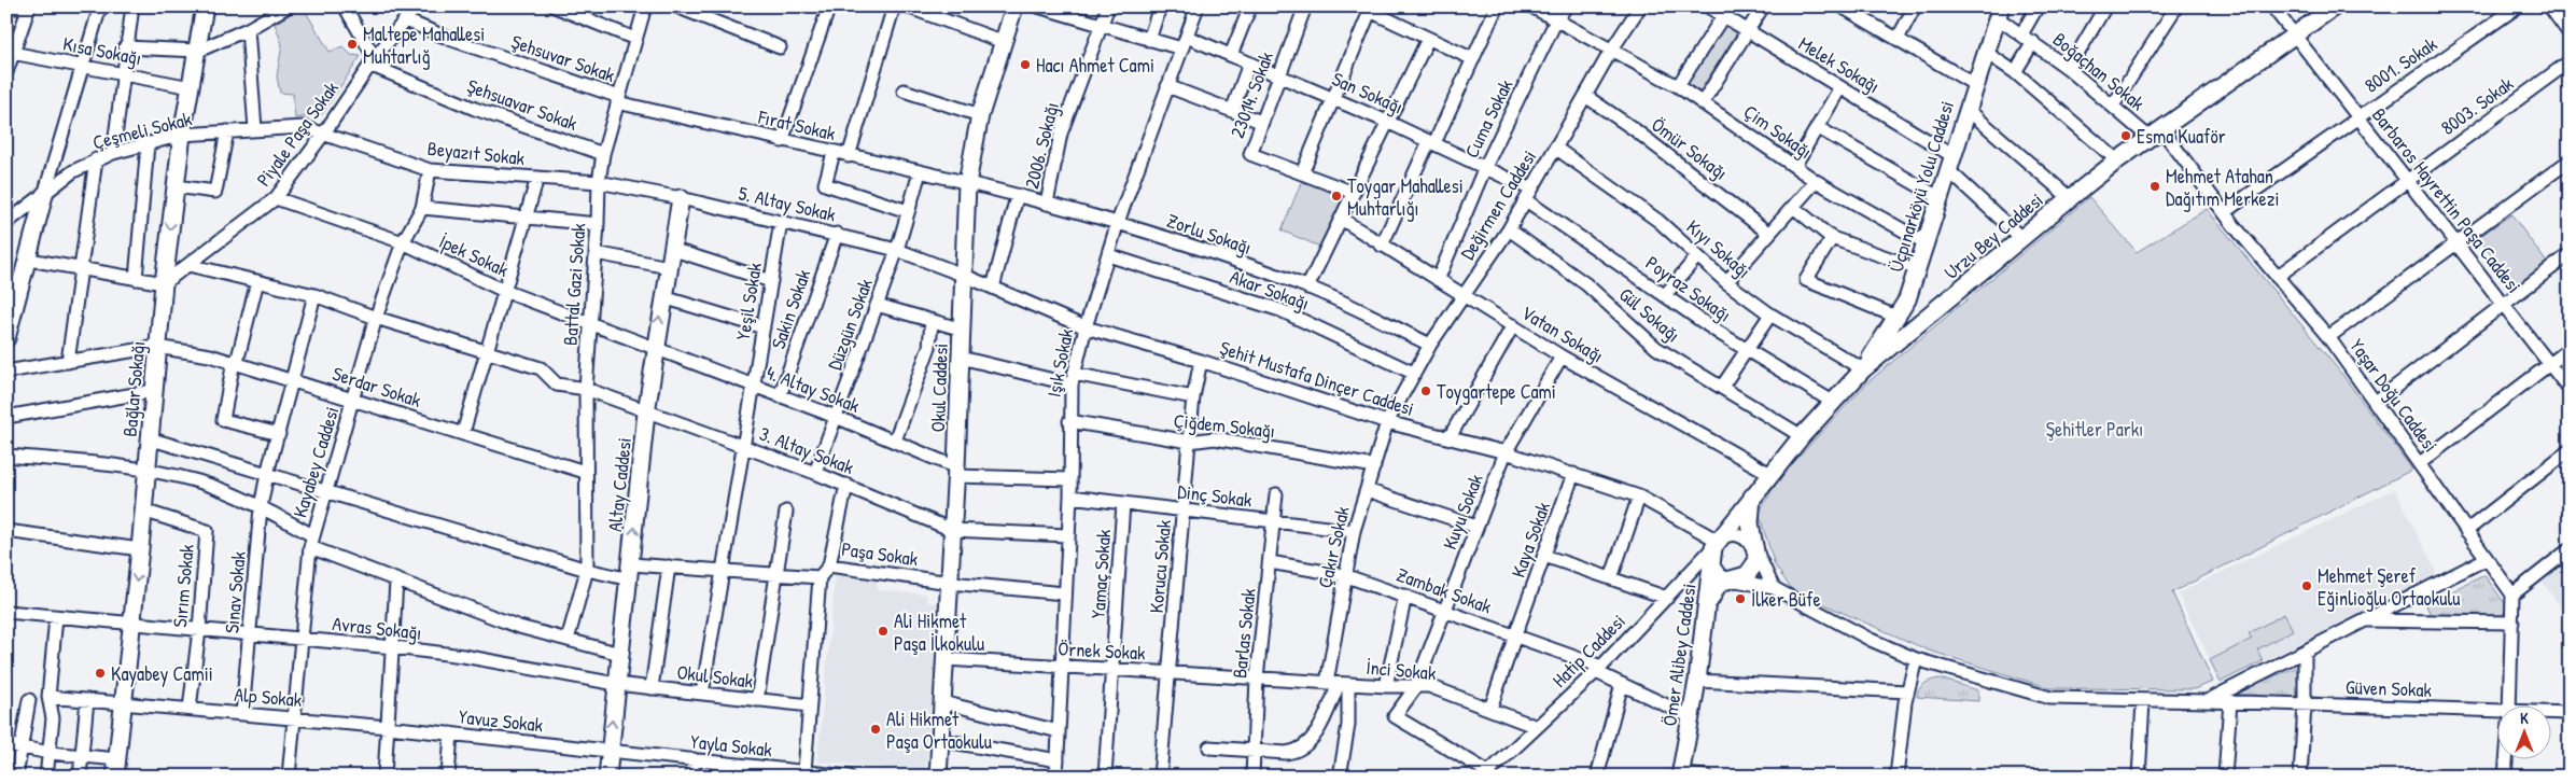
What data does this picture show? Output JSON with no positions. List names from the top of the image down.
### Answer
{
  "streets": {
    "main road": [
      "Üçpınarköyü Yolu Caddesi",
      "Urzu Bey Caddesi",
      "Okul Caddesi",
      "Bağlar Sokağı",
      "Altay Caddesi",
      "Ömer Alibey Caddesi"
    ],
    "street": [
      "Kısa Sokağı",
      "Şehsuvar Sokak",
      "Melek Sokağı",
      "8001. Sokak",
      "Boğaçhan Sokak",
      "San Sokağı",
      "23014. Sokak",
      "Şehsuavar Sokak",
      "8003. Sokak",
      "Cuma Sokak",
      "Fırat Sokak",
      "Çeşmeli Sokak",
      "Çim Sokağı",
      "Piyale Paşa Sokak",
      "2006. Sokağı",
      "Ömür Sokağı",
      "Beyazıt Sokak",
      "Barbaros Hayrettin Paşa Caddesi",
      "5. Altay Sokak",
      "Değirmen Caddesi",
      "Zorlu Sokağı",
      "Kıyı Sokağı",
      "İpek Sokak",
      "Battal Gazi Sokak",
      "Poyraz Sokağı",
      "Akar Sokağı",
      "Yeşil Sokak",
      "Sakin Sokak",
      "Gül Sokağı",
      "Düzgün Sokak",
      "Vatan Sokağı",
      "Işık Sokak",
      "Şehit Mustafa Dinçer Caddesi",
      "Serdar Sokak",
      "4. Altay Sokak",
      "Yaşar Doğu Caddesi",
      "Çiğdem Sokağı",
      "3. Altay Sokak",
      "Kayabey Caddesi",
      "Dinç Sokak",
      "Kuyu Sokak",
      "Kaya Sokak",
      "Çakır Sokak",
      "Paşa Sokak",
      "Korucu Sokak",
      "Yamaç Sokak",
      "Sırım Sokak",
      "Zambak Sokak",
      "Sınav Sokak",
      "Avras Sokağı",
      "Barlas Sokak",
      "Örnek Sokak",
      "Hatip Caddesi",
      "İnci Sokak",
      "Okul Sokak",
      "Güven Sokak",
      "Alp Sokak",
      "Yavuz Sokak",
      "Yayla Sokak"
    ]
  },
  "crossings": [
    ["Kısa Sokağı", "Bağlar Sokağı"],
    ["Şehsuvar Sokak", "Fırat Sokak"],
    ["Şehsuvar Sokak", "Piyale Paşa Sokak"],
    ["Şehsuvar Sokak", "Battal Gazi Sokak"],
    ["Melek Sokağı", "Üçpınarköyü Yolu Caddesi"],
    ["Melek Sokağı", "Urzu Bey Caddesi"],
    ["8001. Sokak", "Barbaros Hayrettin Paşa Caddesi"],
    ["8001. Sokak", "Yaşar Doğu Caddesi"],
    ["Boğaçhan Sokak", "Üçpınarköyü Yolu Caddesi"],
    ["Boğaçhan Sokak", "Urzu Bey Caddesi"],
    ["Boğaçhan Sokak", "Yaşar Doğu Caddesi"],
    ["San Sokağı", "23014. Sokak"],
    ["San Sokağı", "Cuma Sokak"],
    ["San Sokağı", "Değirmen Caddesi"],
    ["San Sokağı", "Poyraz Sokağı"],
    ["San Sokağı", "Işık Sokak"],
    ["Şehsuavar Sokak", "Piyale Paşa Sokak"],
    ["Şehsuavar Sokak", "Battal Gazi Sokak"],
    ["8003. Sokak", "Barbaros Hayrettin Paşa Caddesi"],
    ["8003. Sokak", "Yaşar Doğu Caddesi"],
    ["Cuma Sokak", "Çim Sokağı"],
    ["Cuma Sokak", "Vatan Sokağı"],
    ["Fırat Sokak", "Zorlu Sokağı"],
    ["Fırat Sokak", "Battal Gazi Sokak"],
    ["Fırat Sokak", "Düzgün Sokak"],
    ["Fırat Sokak", "Okul Caddesi"],
    ["Çeşmeli Sokak", "Piyale Paşa Sokak"],
    ["Çeşmeli Sokak", "Beyazıt Sokak"],
    ["Çeşmeli Sokak", "Bağlar Sokağı"],
    ["Çim Sokağı", "Üçpınarköyü Yolu Caddesi"],
    ["Çim Sokağı", "Değirmen Caddesi"],
    ["Piyale Paşa Sokak", "Beyazıt Sokak"],
    ["Piyale Paşa Sokak", "İpek Sokak"],
    ["Piyale Paşa Sokak", "Bağlar Sokağı"],
    ["Piyale Paşa Sokak", "3. Altay Sokak"],
    ["2006. Sokağı", "Zorlu Sokağı"],
    ["Ömür Sokağı", "Değirmen Caddesi"],
    ["Beyazıt Sokak", "5. Altay Sokak"],
    ["Beyazıt Sokak", "Battal Gazi Sokak"],
    ["Beyazıt Sokak", "Kayabey Caddesi"],
    ["Üçpınarköyü Yolu Caddesi", "Urzu Bey Caddesi"],
    ["Üçpınarköyü Yolu Caddesi", "Kıyı Sokağı"],
    ["Barbaros Hayrettin Paşa Caddesi", "Urzu Bey Caddesi"],
    ["5. Altay Sokak", "Battal Gazi Sokak"],
    ["5. Altay Sokak", "Yeşil Sokak"],
    ["5. Altay Sokak", "Sakin Sokak"],
    ["5. Altay Sokak", "Düzgün Sokak"],
    ["5. Altay Sokak", "Şehit Mustafa Dinçer Caddesi"],
    ["5. Altay Sokak", "Okul Caddesi"],
    ["5. Altay Sokak", "Altay Caddesi"],
    ["Değirmen Caddesi", "Zorlu Sokağı"],
    ["Değirmen Caddesi", "Kıyı Sokağı"],
    ["Değirmen Caddesi", "Poyraz Sokağı"],
    ["Değirmen Caddesi", "Akar Sokağı"],
    ["Değirmen Caddesi", "Gül Sokağı"],
    ["Değirmen Caddesi", "Vatan Sokağı"],
    ["Değirmen Caddesi", "Şehit Mustafa Dinçer Caddesi"],
    ["Değirmen Caddesi", "Çakır Sokak"],
    ["Zorlu Sokağı", "Işık Sokak"],
    ["Zorlu Sokağı", "Okul Caddesi"],
    ["Urzu Bey Caddesi", "Kıyı Sokağı"],
    ["Urzu Bey Caddesi", "Poyraz Sokağı"],
    ["Urzu Bey Caddesi", "Gül Sokağı"],
    ["Urzu Bey Caddesi", "Vatan Sokağı"],
    ["Urzu Bey Caddesi", "Şehit Mustafa Dinçer Caddesi"],
    ["Urzu Bey Caddesi", "Yaşar Doğu Caddesi"],
    ["Urzu Bey Caddesi", "Hatip Caddesi"],
    ["Urzu Bey Caddesi", "Ömer Alibey Caddesi"],
    ["Urzu Bey Caddesi", "Güven Sokak"],
    ["İpek Sokak", "Battal Gazi Sokak"],
    ["İpek Sokak", "4. Altay Sokak"],
    ["İpek Sokak", "Kayabey Caddesi"],
    ["İpek Sokak", "Altay Caddesi"],
    ["Battal Gazi Sokak", "Serdar Sokak"],
    ["Battal Gazi Sokak", "3. Altay Sokak"],
    ["Battal Gazi Sokak", "Paşa Sokak"],
    ["Akar Sokağı", "Işık Sokak"],
    ["Yeşil Sokak", "4. Altay Sokak"],
    ["Yeşil Sokak", "3. Altay Sokak"],
    ["Yeşil Sokak", "Paşa Sokak"],
    ["Yeşil Sokak", "Okul Sokak"],
    ["Sakin Sokak", "4. Altay Sokak"],
    ["Düzgün Sokak", "4. Altay Sokak"],
    ["Düzgün Sokak", "3. Altay Sokak"],
    ["Vatan Sokağı", "Kuyu Sokak"],
    ["Işık Sokak", "Şehit Mustafa Dinçer Caddesi"],
    ["Işık Sokak", "Çiğdem Sokağı"],
    ["Işık Sokak", "Dinç Sokak"],
    ["Işık Sokak", "Paşa Sokak"],
    ["Işık Sokak", "Örnek Sokak"],
    ["Şehit Mustafa Dinçer Caddesi", "Okul Caddesi"],
    ["Şehit Mustafa Dinçer Caddesi", "Kuyu Sokak"],
    ["Şehit Mustafa Dinçer Caddesi", "Kaya Sokak"],
    ["Şehit Mustafa Dinçer Caddesi", "Çakır Sokak"],
    ["Şehit Mustafa Dinçer Caddesi", "Korucu Sokak"],
    ["Şehit Mustafa Dinçer Caddesi", "Hatip Caddesi"],
    ["Şehit Mustafa Dinçer Caddesi", "Ömer Alibey Caddesi"],
    ["Şehit Mustafa Dinçer Caddesi", "Güven Sokak"],
    ["Serdar Sokak", "Bağlar Sokağı"],
    ["Serdar Sokak", "Kayabey Caddesi"],
    ["Serdar Sokak", "Sınav Sokak"],
    ["Okul Caddesi", "4. Altay Sokak"],
    ["Okul Caddesi", "3. Altay Sokak"],
    ["Okul Caddesi", "Paşa Sokak"],
    ["Okul Caddesi", "Örnek Sokak"],
    ["Bağlar Sokağı", "Paşa Sokak"],
    ["Bağlar Sokağı", "Sırım Sokak"],
    ["Bağlar Sokağı", "Avras Sokağı"],
    ["Bağlar Sokağı", "Alp Sokak"],
    ["4. Altay Sokak", "Altay Caddesi"],
    ["Çiğdem Sokağı", "Çakır Sokak"],
    ["Çiğdem Sokağı", "Korucu Sokak"],
    ["3. Altay Sokak", "Kayabey Caddesi"],
    ["3. Altay Sokak", "Altay Caddesi"],
    ["3. Altay Sokak", "Sınav Sokak"],
    ["Kayabey Caddesi", "Paşa Sokak"],
    ["Kayabey Caddesi", "Avras Sokağı"],
    ["Kayabey Caddesi", "Alp Sokak"],
    ["Altay Caddesi", "Paşa Sokak"],
    ["Altay Caddesi", "Avras Sokağı"],
    ["Altay Caddesi", "Okul Sokak"],
    ["Altay Caddesi", "Yavuz Sokak"],
    ["Altay Caddesi", "Yayla Sokak"],
    ["Dinç Sokak", "Çakır Sokak"],
    ["Dinç Sokak", "Korucu Sokak"],
    ["Dinç Sokak", "Yamaç Sokak"],
    ["Dinç Sokak", "Barlas Sokak"],
    ["Kuyu Sokak", "Zambak Sokak"],
    ["Kuyu Sokak", "Hatip Caddesi"],
    ["Kuyu Sokak", "İnci Sokak"],
    ["Kaya Sokak", "Zambak Sokak"],
    ["Kaya Sokak", "İnci Sokak"],
    ["Çakır Sokak", "Zambak Sokak"],
    ["Çakır Sokak", "İnci Sokak"],
    ["Paşa Sokak", "Sınav Sokak"],
    ["Korucu Sokak", "Örnek Sokak"],
    ["Yamaç Sokak", "Örnek Sokak"],
    ["Sırım Sokak", "Avras Sokağı"],
    ["Sırım Sokak", "Alp Sokak"],
    ["Zambak Sokak", "Barlas Sokak"],
    ["Zambak Sokak", "Hatip Caddesi"],
    ["Zambak Sokak", "Ömer Alibey Caddesi"],
    ["Sınav Sokak", "Avras Sokağı"],
    ["Sınav Sokak", "Alp Sokak"],
    ["Avras Sokağı", "Okul Sokak"],
    ["Barlas Sokak", "Örnek Sokak"],
    ["Barlas Sokak", "İnci Sokak"],
    ["Örnek Sokak", "İnci Sokak"],
    ["Hatip Caddesi", "Ömer Alibey Caddesi"],
    ["Hatip Caddesi", "İnci Sokak"],
    ["Hatip Caddesi", "Güven Sokak"],
    ["Ömer Alibey Caddesi", "Güven Sokak"],
    ["Alp Sokak", "Yavuz Sokak"],
    ["Yavuz Sokak", "Yayla Sokak"]
  ],
  "one_way": ["Altay Caddesi"],
  "parks": ["Şehitler Parkı"],
  "places": [
    "Maltepe Mahallesi Muhtarlığ",
    "Hacı Ahmet Cami",
    "Esma Kuaför",
    "Mehmet Atahan Dağıtım Merkezi",
    "Toygar Mahallesi Muhtarlığı",
    "Toygartepe Cami",
    "Mehmet Şeref Eğinlioğlu Ortaokulu",
    "İlker Büfe",
    "Ali Hikmet Paşa İlkokulu",
    "Kayabey Camii",
    "Ali Hikmet Paşa Ortaokulu"
  ],
  "north": "top"
}
